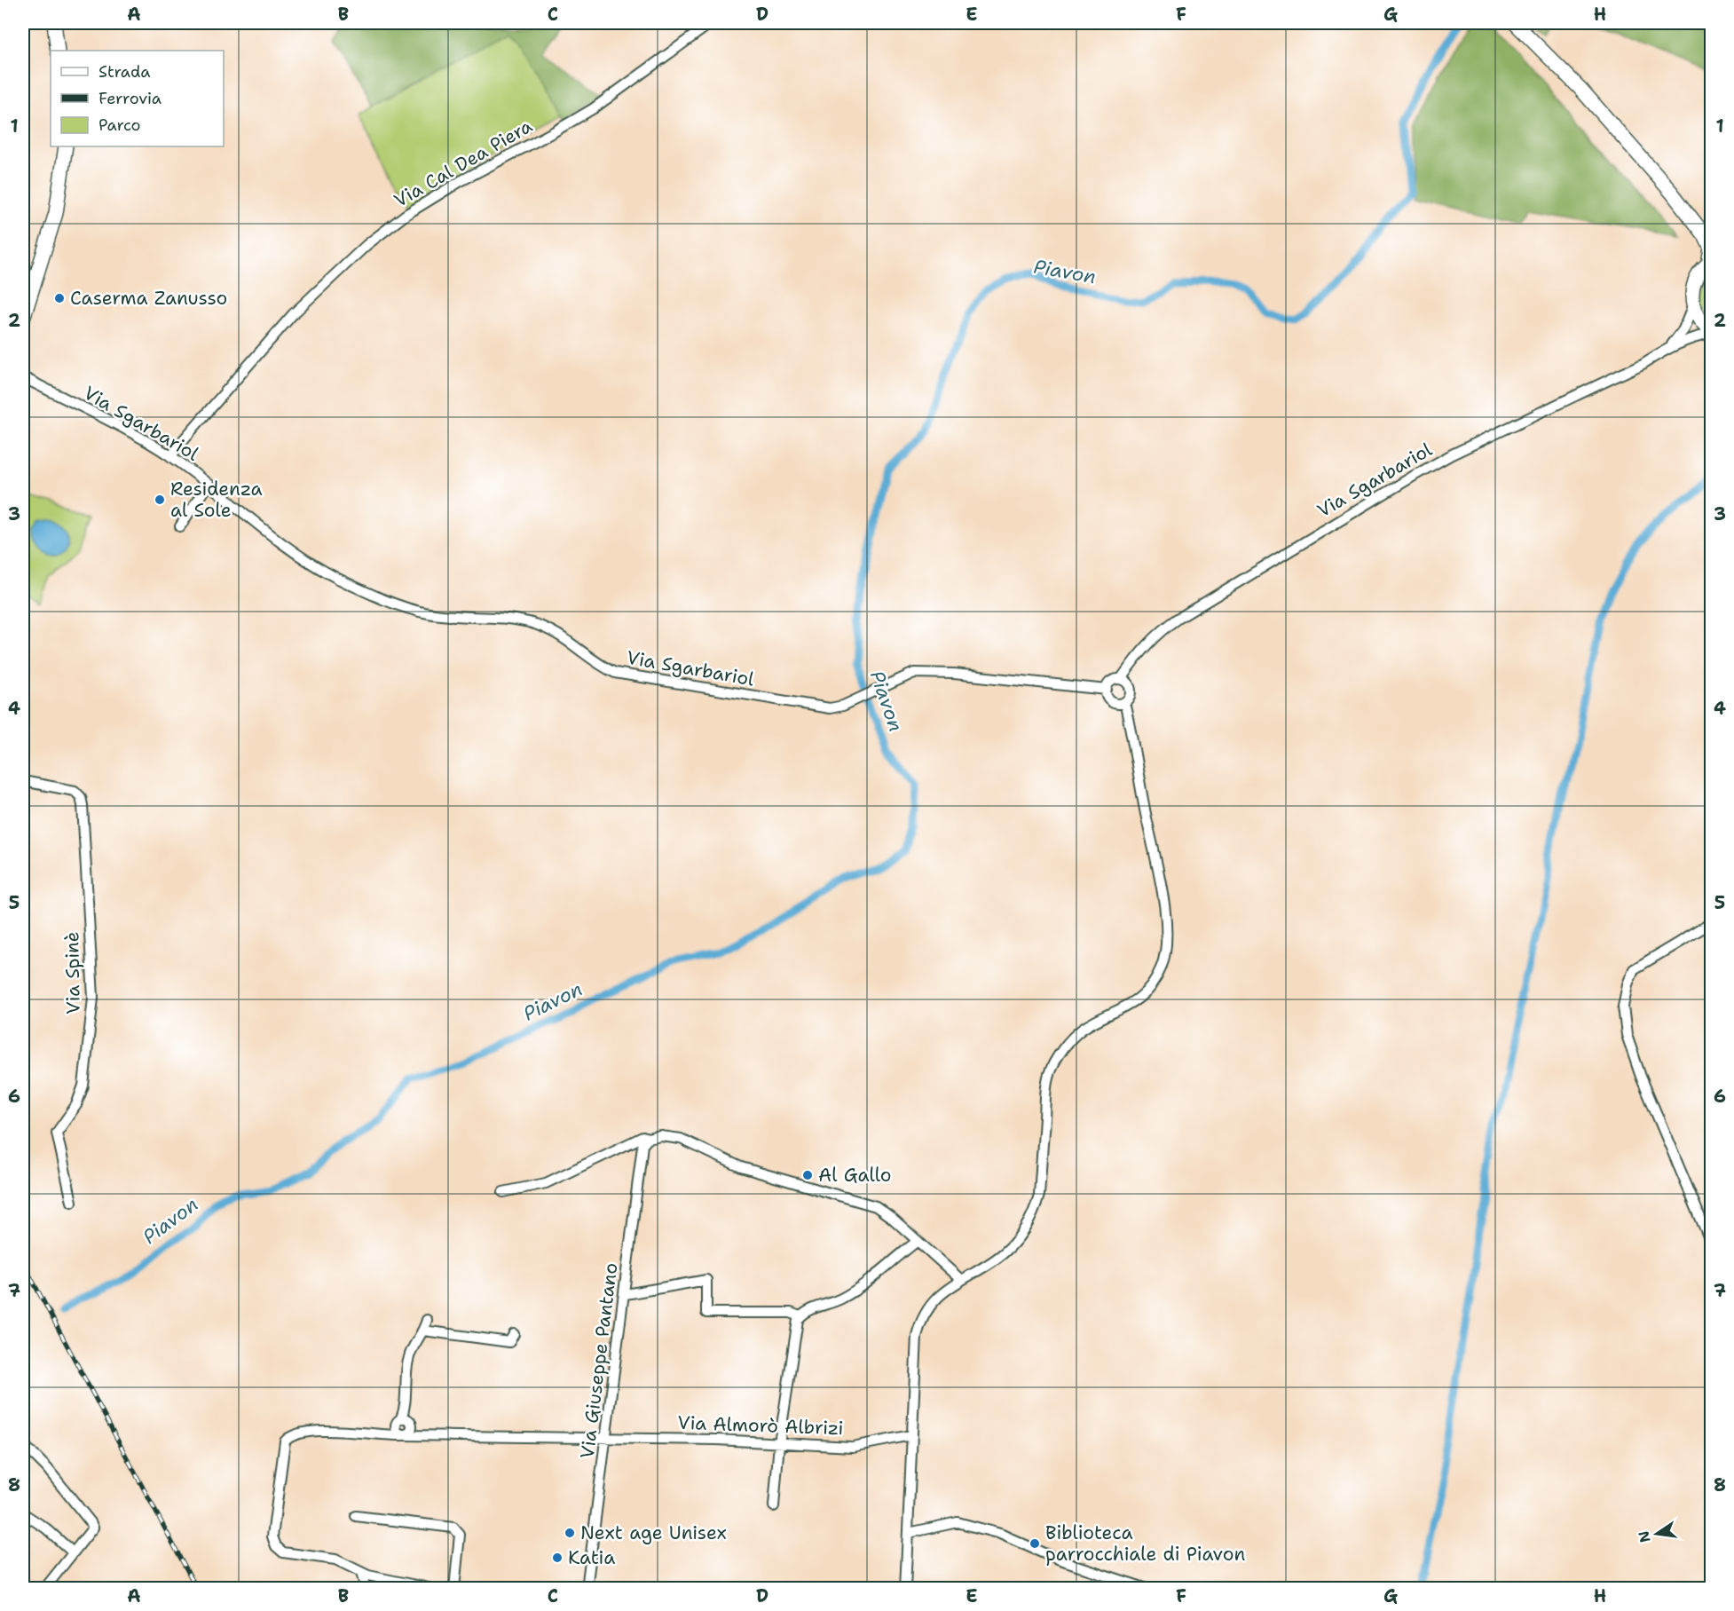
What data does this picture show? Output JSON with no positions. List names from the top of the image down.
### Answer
{
  "streets": {
    "street": [
      "Via Cal Dea Piera",
      "Via Sgarbariol",
      "Via Spinè",
      "Via Giuseppe Pantano",
      "Via Almorò Albrizi"
    ]
  },
  "crossings": [
    ["Via Cal Dea Piera", "Via Sgarbariol"],
    ["Via Giuseppe Pantano", "Via Almorò Albrizi"]
  ],
  "water": ["Piavon"],
  "places": [
    "Caserma Zanusso",
    "Residenza al Sole",
    "Al Gallo",
    "Next age Unisex",
    "Biblioteca parrocchiale di Piavon",
    "Katia"
  ],
  "legend": ["Strada", "Ferrovia", "Parco"],
  "north": "left",
  "grid": {
    "columns": [
      "A",
      "B",
      "C",
      "D",
      "E",
      "F",
      "G",
      "H"
    ],
    "rows": [
      "1",
      "2",
      "3",
      "4",
      "5",
      "6",
      "7",
      "8"
    ]
  }
}
